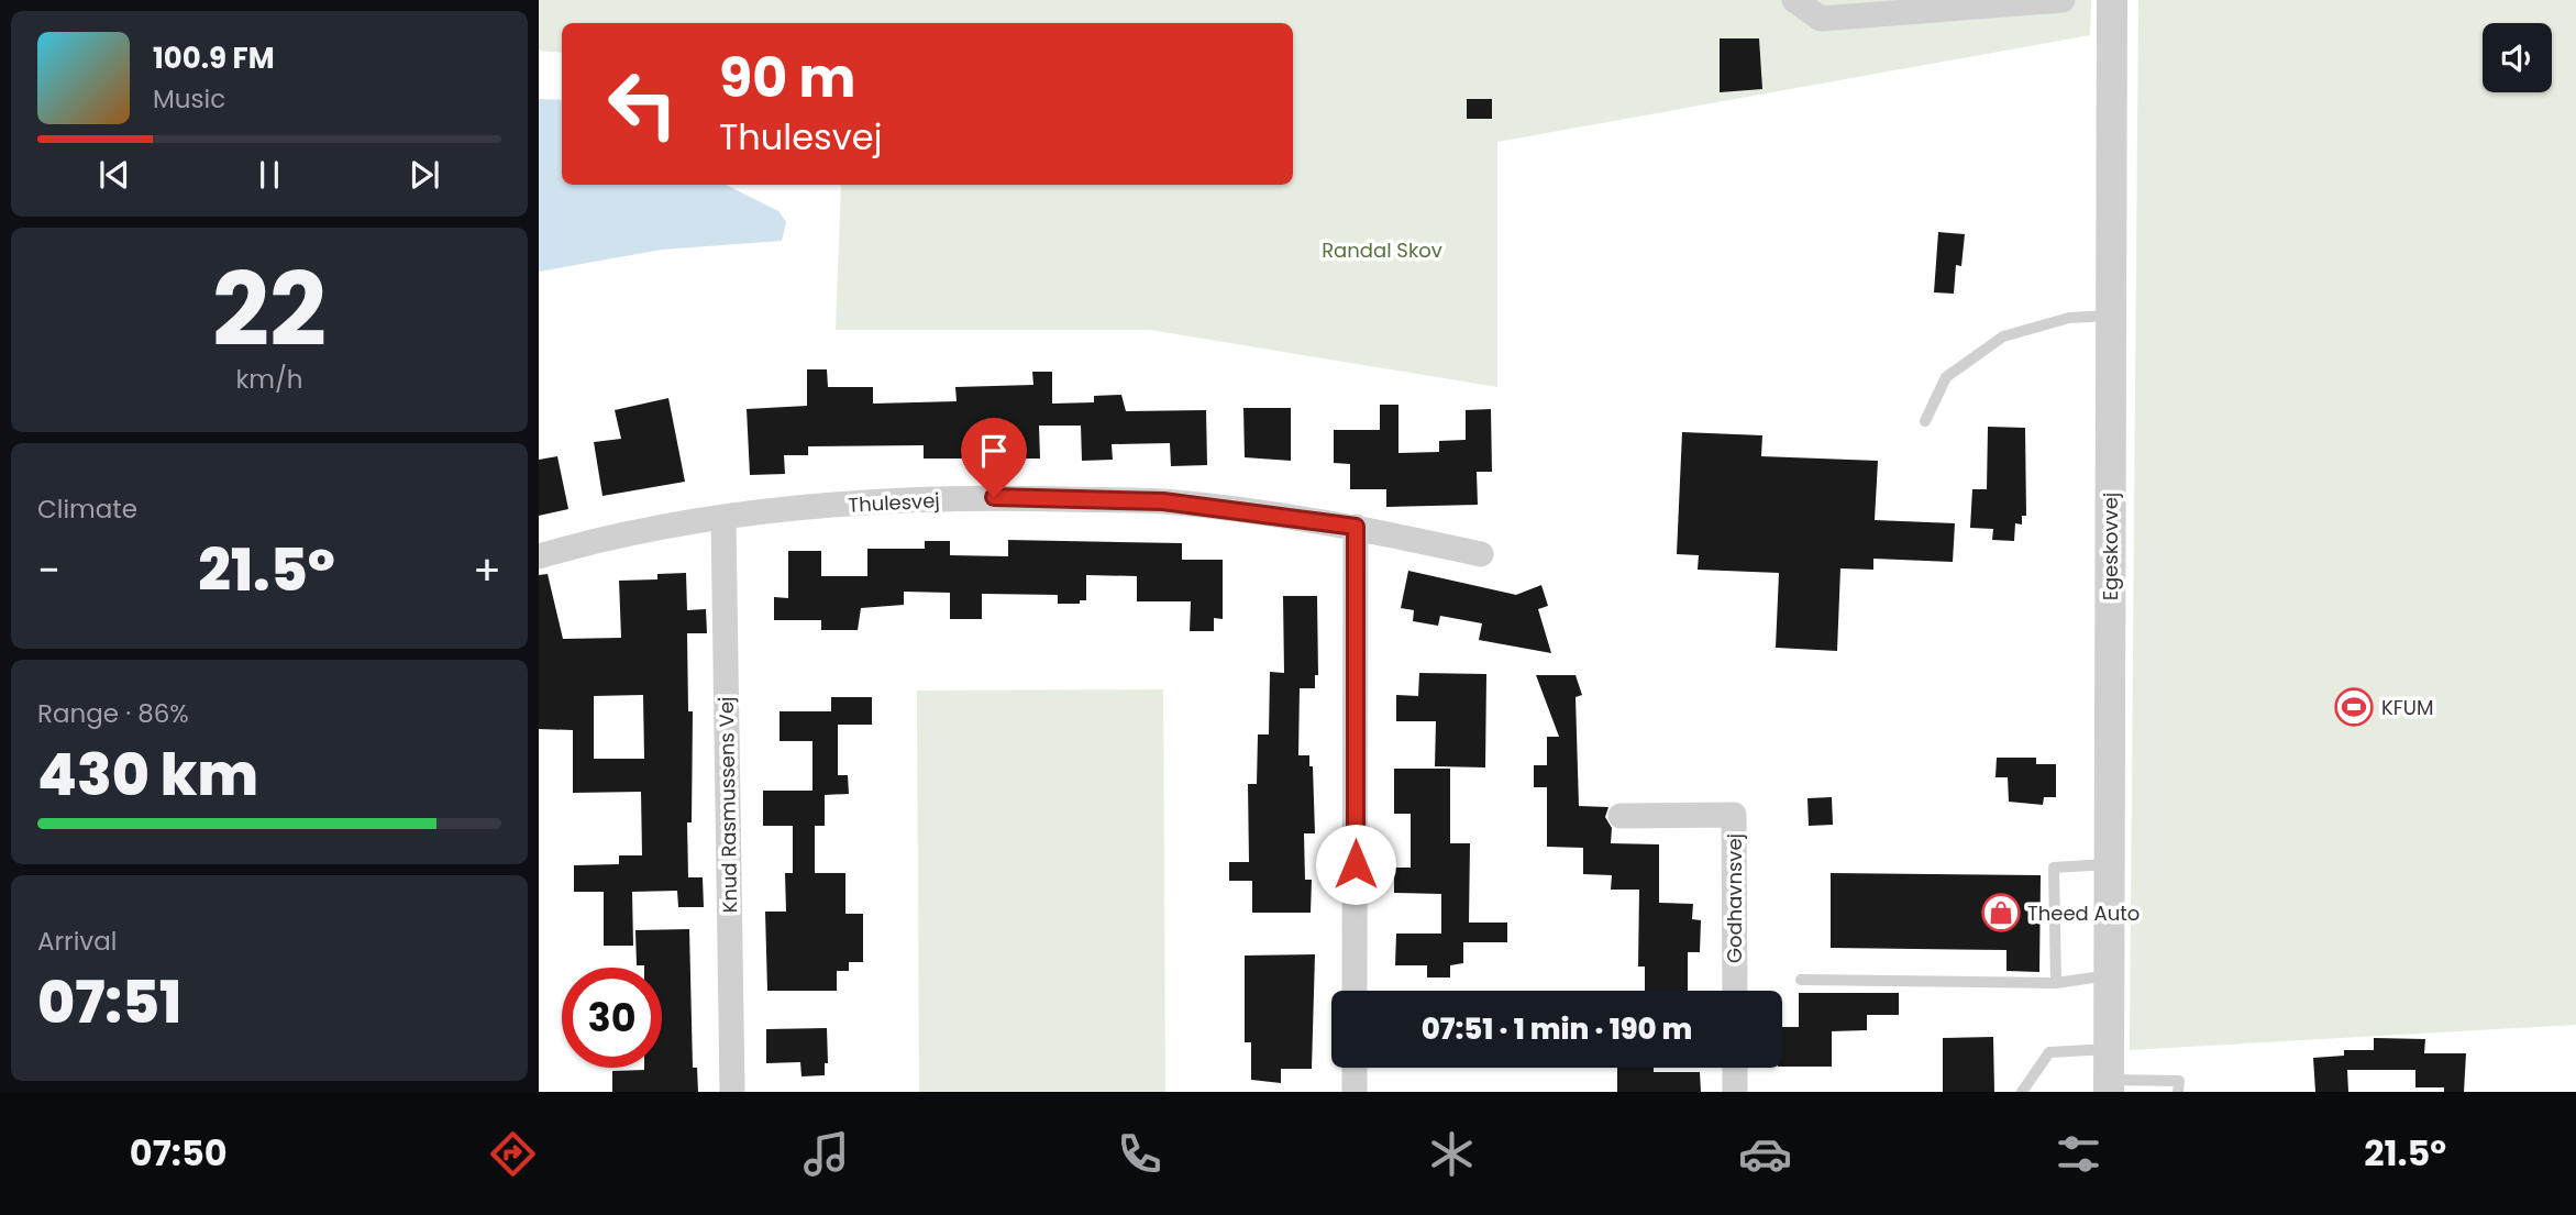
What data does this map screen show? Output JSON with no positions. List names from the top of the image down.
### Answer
{
  "streets": {
    "street": [
      "Thulesvej",
      "Egeskovvej",
      "Knud Rasmussens Vej",
      "Godhavnsvej"
    ]
  },
  "crossings": [
    ["Thulesvej", "Knud Rasmussens Vej"]
  ],
  "parks": ["Randal Skov"],
  "places": {
    "sports": ["KFUM"],
    "shop": ["Theed Auto"]
  },
  "page": {
    "turn": ["90 m", "Thulesvej"],
    "song": ["100.9 FM", "Music"],
    "tile": [
      ["22", "km/h"],
      "Climate",
      ["Range · 86%", "430 km"],
      ["Arrival", "07:51"]
    ],
    "heat": ["−", "21.5°", "+"],
    "limit": "30",
    "trip": "07:51 · 1 min · 190 m",
    "tabs": ["07:50", "21.5°"]
  }
}
